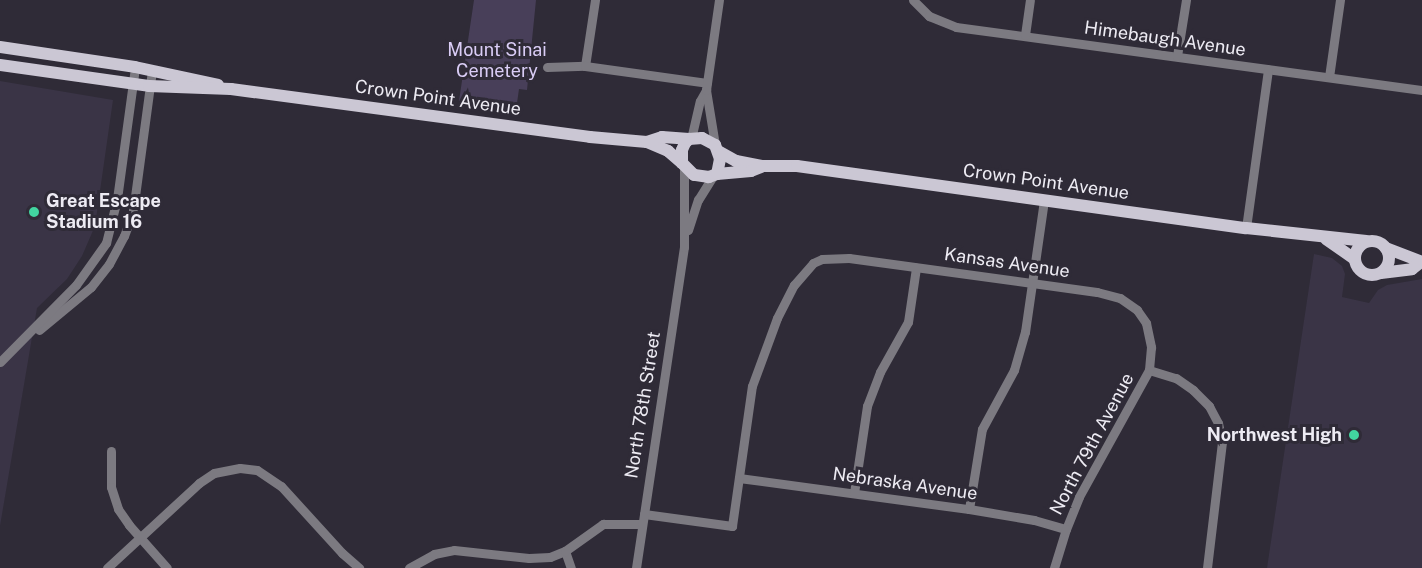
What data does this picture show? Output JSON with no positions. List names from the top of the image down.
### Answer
{
  "streets": {
    "main road": ["Crown Point Avenue"],
    "street": [
      "Himebaugh Avenue",
      "Kansas Avenue",
      "North 78th Street",
      "North 79th Avenue",
      "Nebraska Avenue"
    ]
  },
  "crossings": [
    ["Kansas Avenue", "North 78th Street"],
    ["Kansas Avenue", "North 79th Avenue"],
    ["Kansas Avenue", "Nebraska Avenue"],
    ["North 79th Avenue", "Nebraska Avenue"]
  ],
  "parks": ["Mount Sinai Cemetery"],
  "places": ["Great Escape Stadium 16", "Northwest High"]
}
